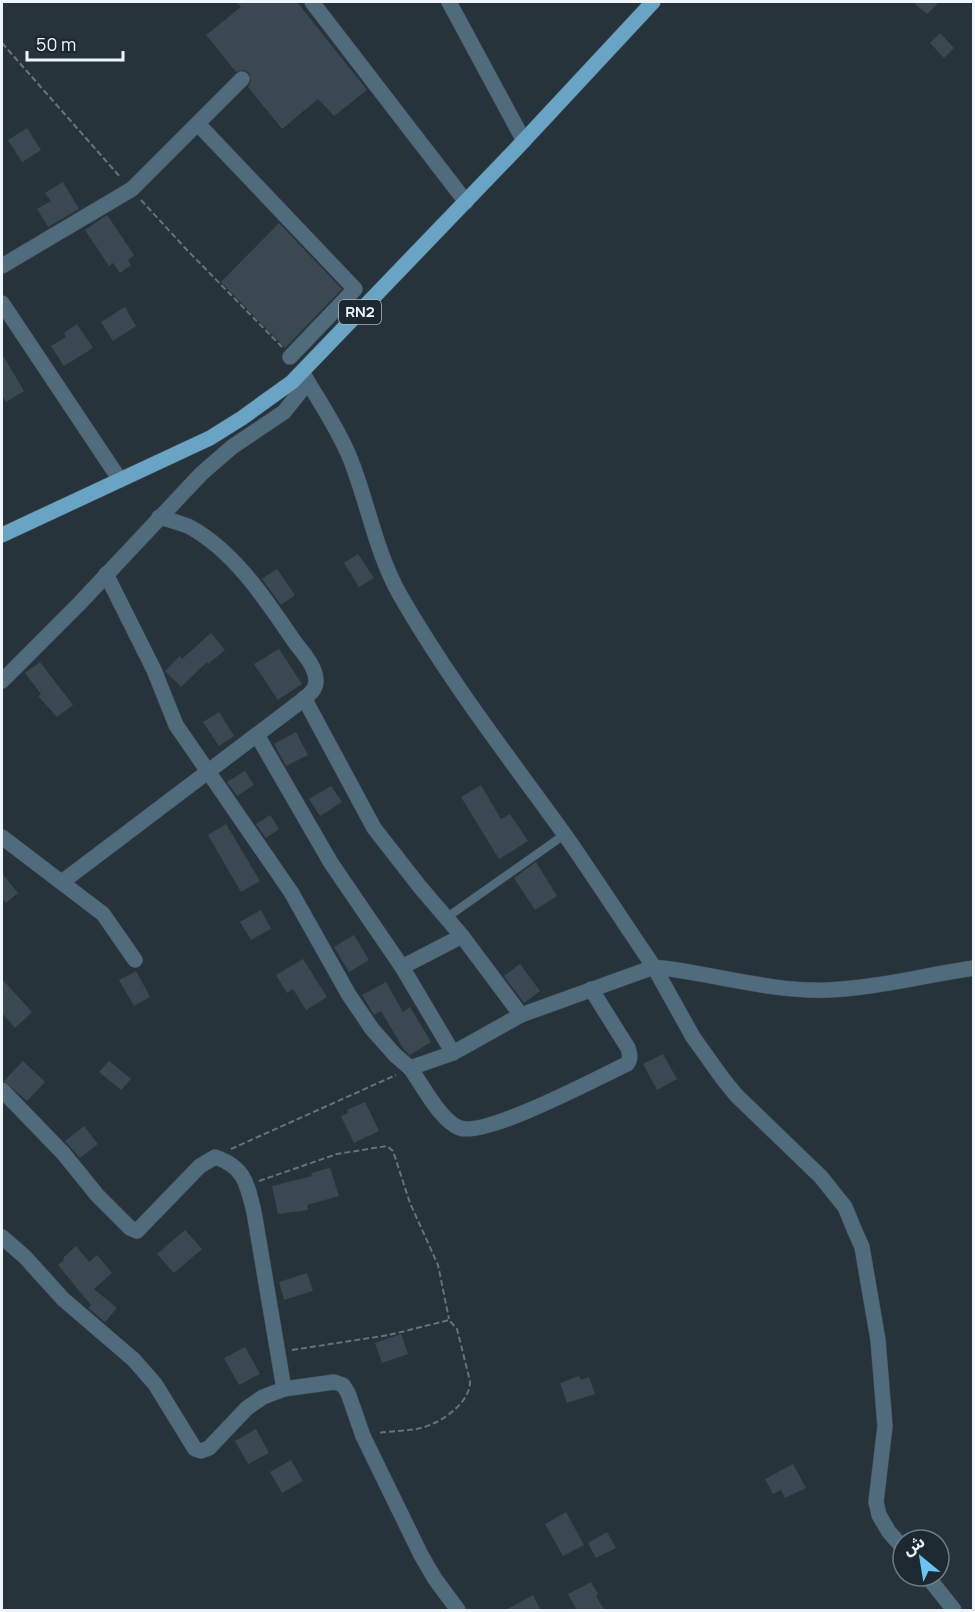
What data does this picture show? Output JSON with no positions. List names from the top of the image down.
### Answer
{
  "streets": {
    "main road": ["RN2"]
  },
  "scale_bar": "50 m",
  "north": "top left"
}
